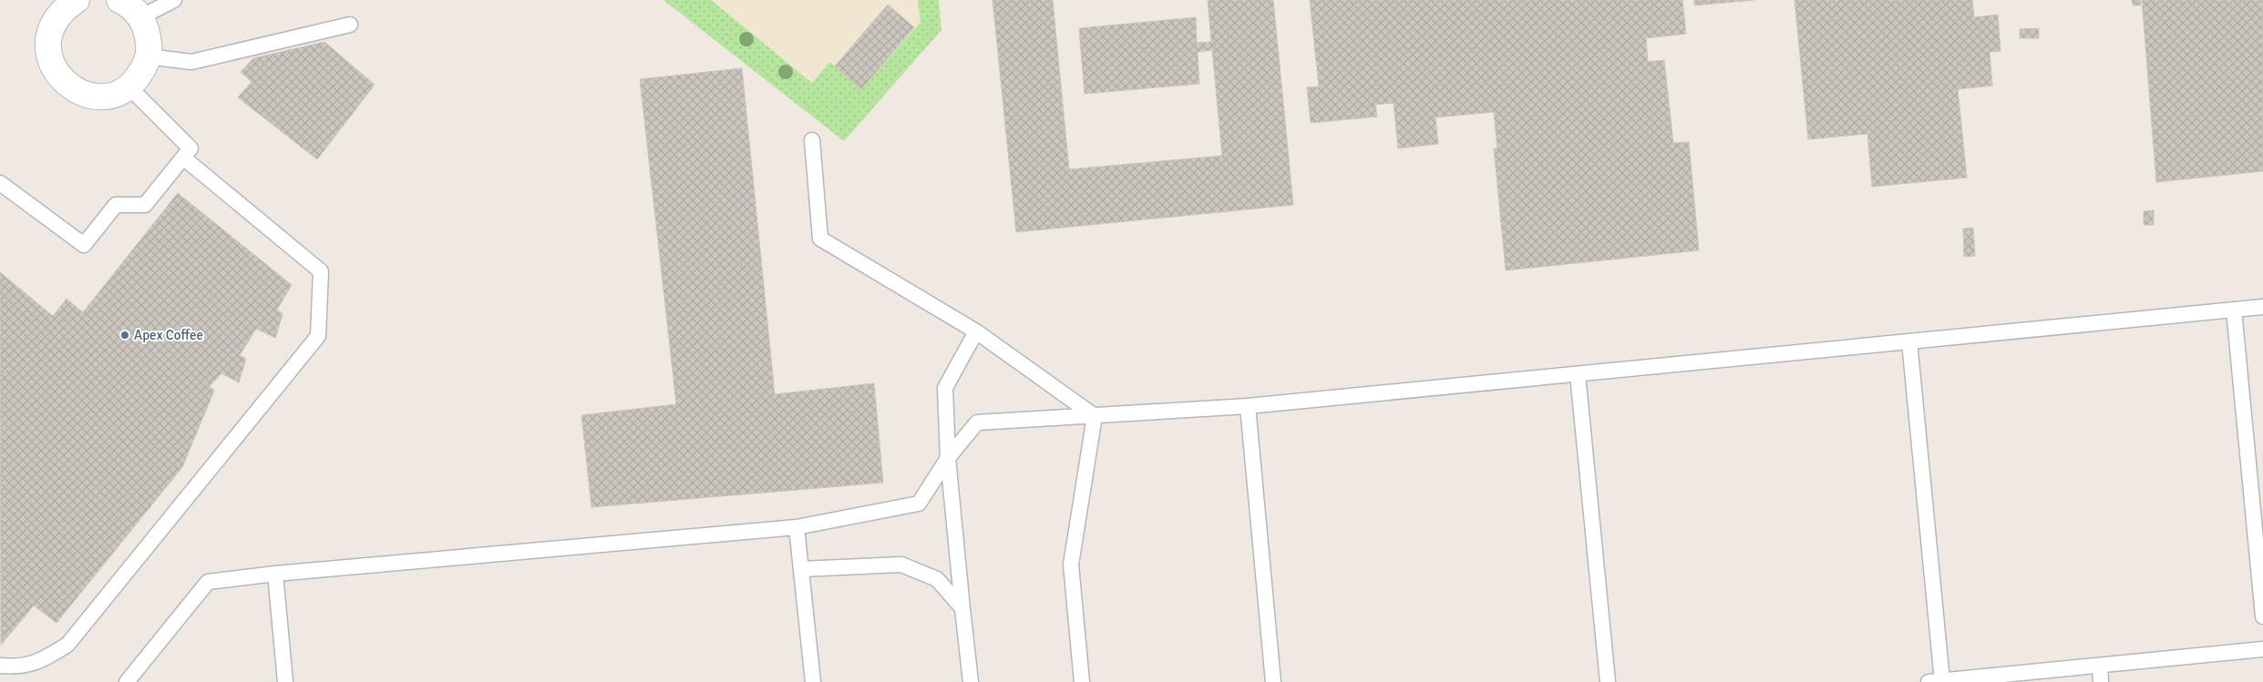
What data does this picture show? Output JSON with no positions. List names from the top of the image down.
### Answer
{
  "places": ["Apex Coffee"]
}
